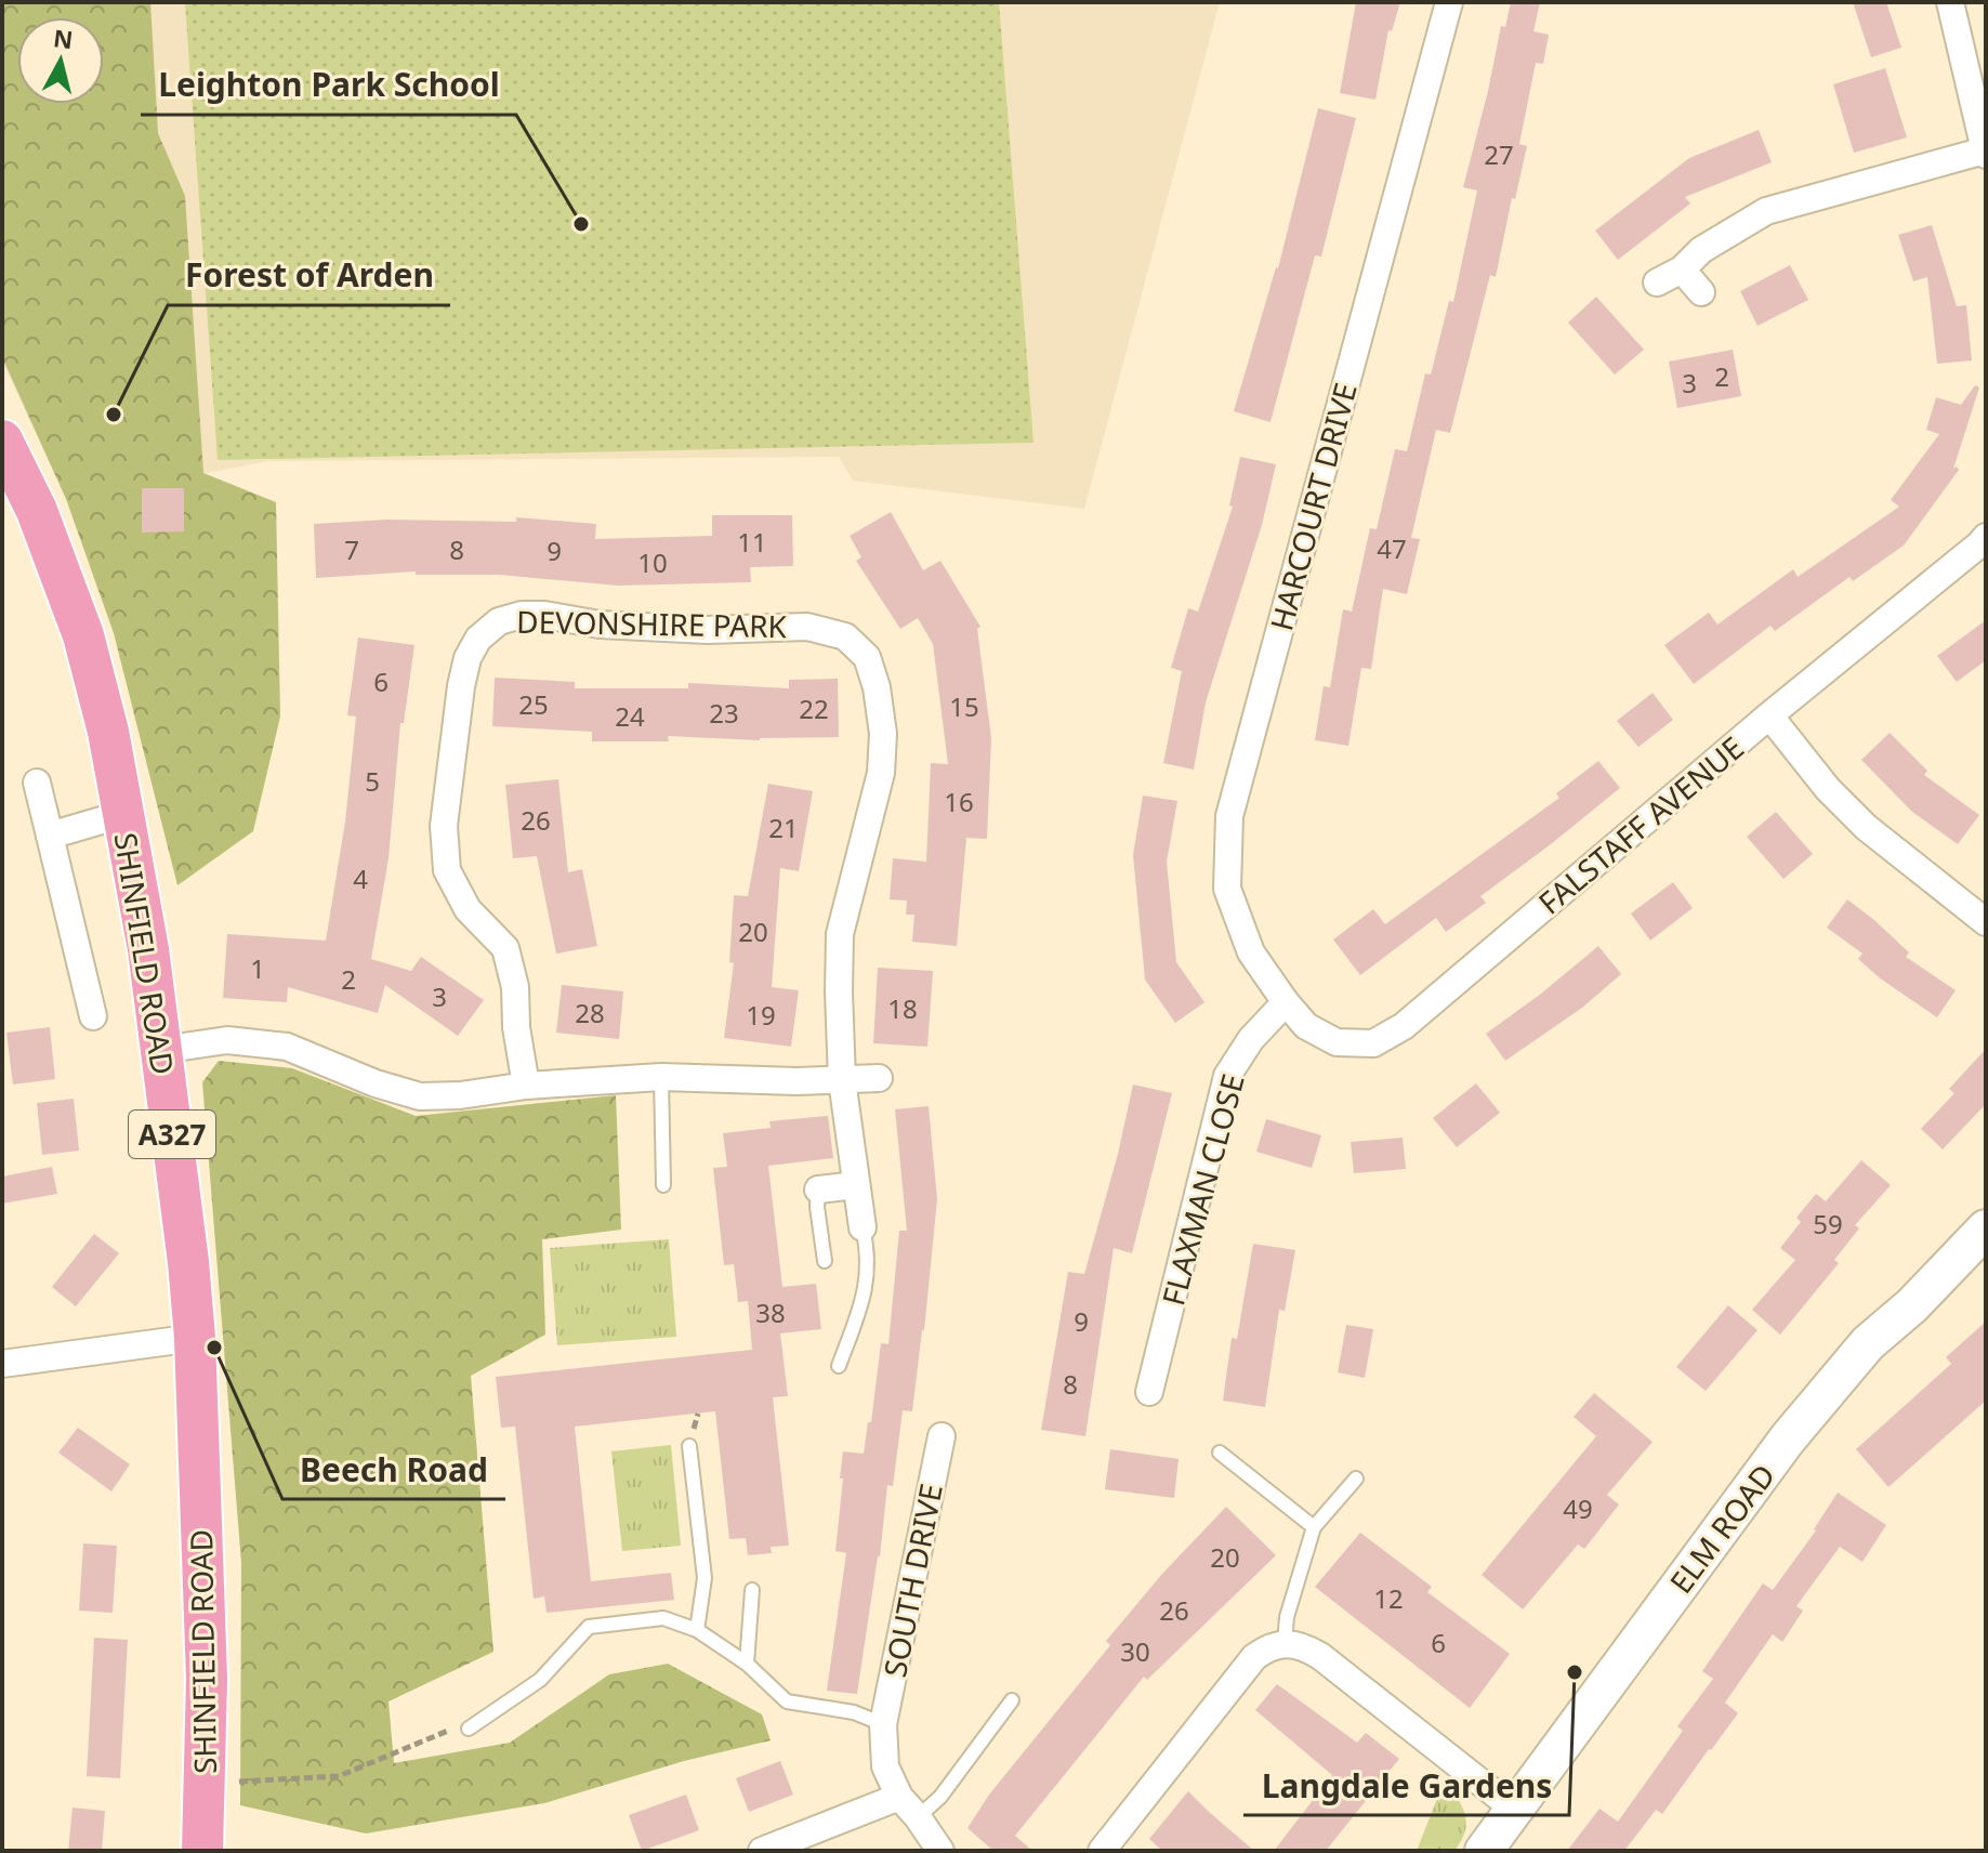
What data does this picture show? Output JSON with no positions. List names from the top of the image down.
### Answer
{
  "streets": {
    "main road": ["SHINFIELD ROAD", "A327", "ELM ROAD"],
    "street": [
      "HARCOURT DRIVE",
      "DEVONSHIRE PARK",
      "FALSTAFF AVENUE",
      "FLAXMAN CLOSE",
      "SOUTH DRIVE"
    ]
  },
  "crossings": [
    ["HARCOURT DRIVE", "FALSTAFF AVENUE"],
    ["HARCOURT DRIVE", "FLAXMAN CLOSE"],
    ["FALSTAFF AVENUE", "FLAXMAN CLOSE"]
  ],
  "places": [
    "Leighton Park School",
    "Forest of Arden",
    "Beech Road",
    "Langdale Gardens"
  ],
  "house_numbers": [
    "27",
    "2",
    "3",
    "11",
    "47",
    "7",
    "8",
    "9",
    "10",
    "6",
    "25",
    "15",
    "22",
    "23",
    "24",
    "5",
    "16",
    "26",
    "21",
    "4",
    "20",
    "1",
    "2",
    "3",
    "18",
    "28",
    "19",
    "59",
    "38",
    "9",
    "8",
    "49",
    "20",
    "12",
    "26",
    "6",
    "30"
  ],
  "north": "top"
}
